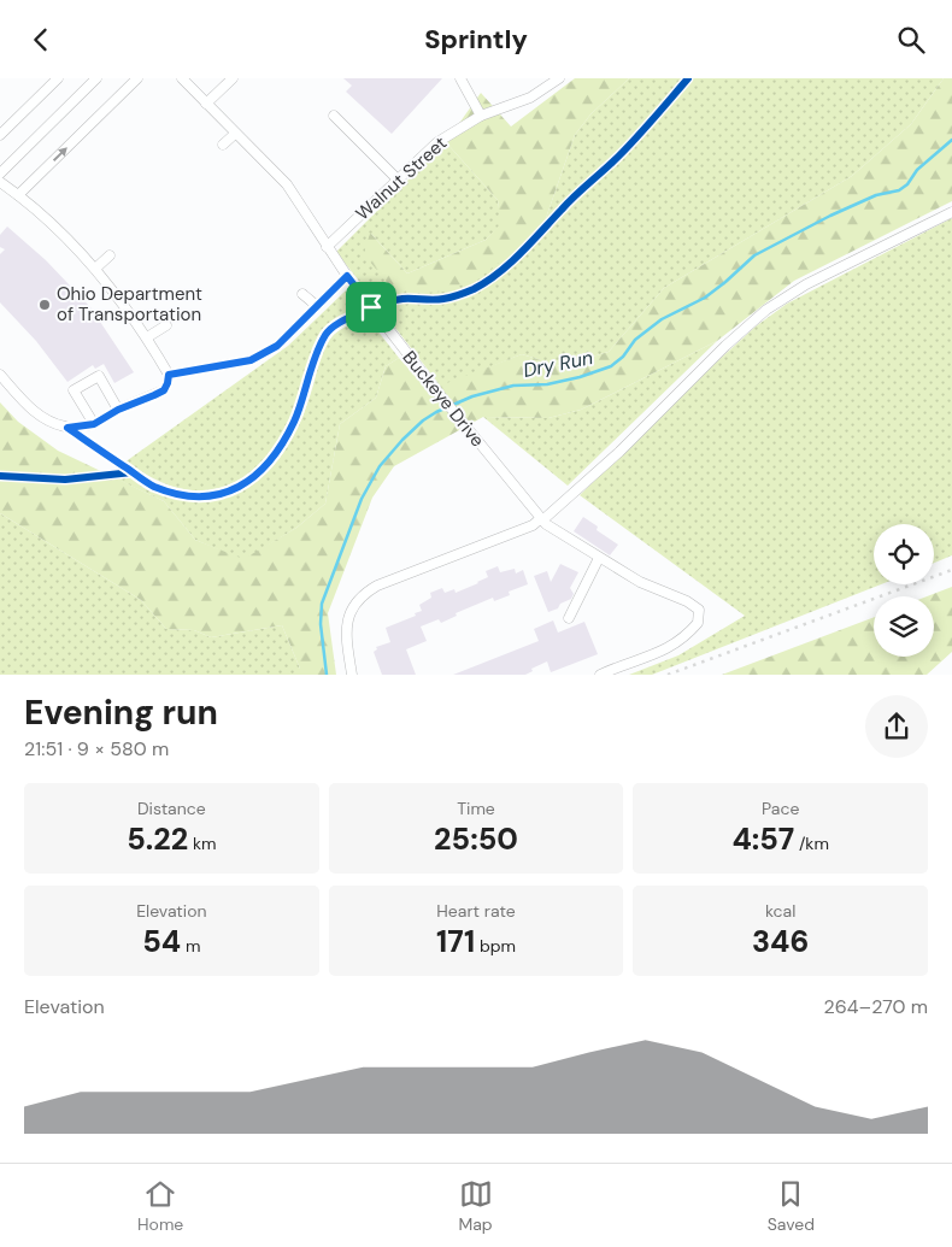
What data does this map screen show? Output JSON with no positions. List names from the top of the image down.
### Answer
{
  "streets": {
    "lane": ["Walnut Street", "Buckeye Drive"]
  },
  "crossings": [
    ["Walnut Street", "Buckeye Drive"]
  ],
  "water": ["Dry Run"],
  "places": ["Ohio Department of Transportation"],
  "page": {
    "header": "Sprintly",
    "heading": ["Evening run", "21:51 · 9 × 580 m"],
    "stats": [
      ["Distance", "5.22 km"],
      ["Time", "25:50"],
      ["Pace", "4:57 /km"],
      ["Elevation", "54 m"],
      ["Heart rate", "171 bpm"],
      ["kcal", "346"]
    ],
    "chart": ["Elevation", "264–270 m"],
    "tabs": ["Home", "Map", "Saved"]
  }
}
